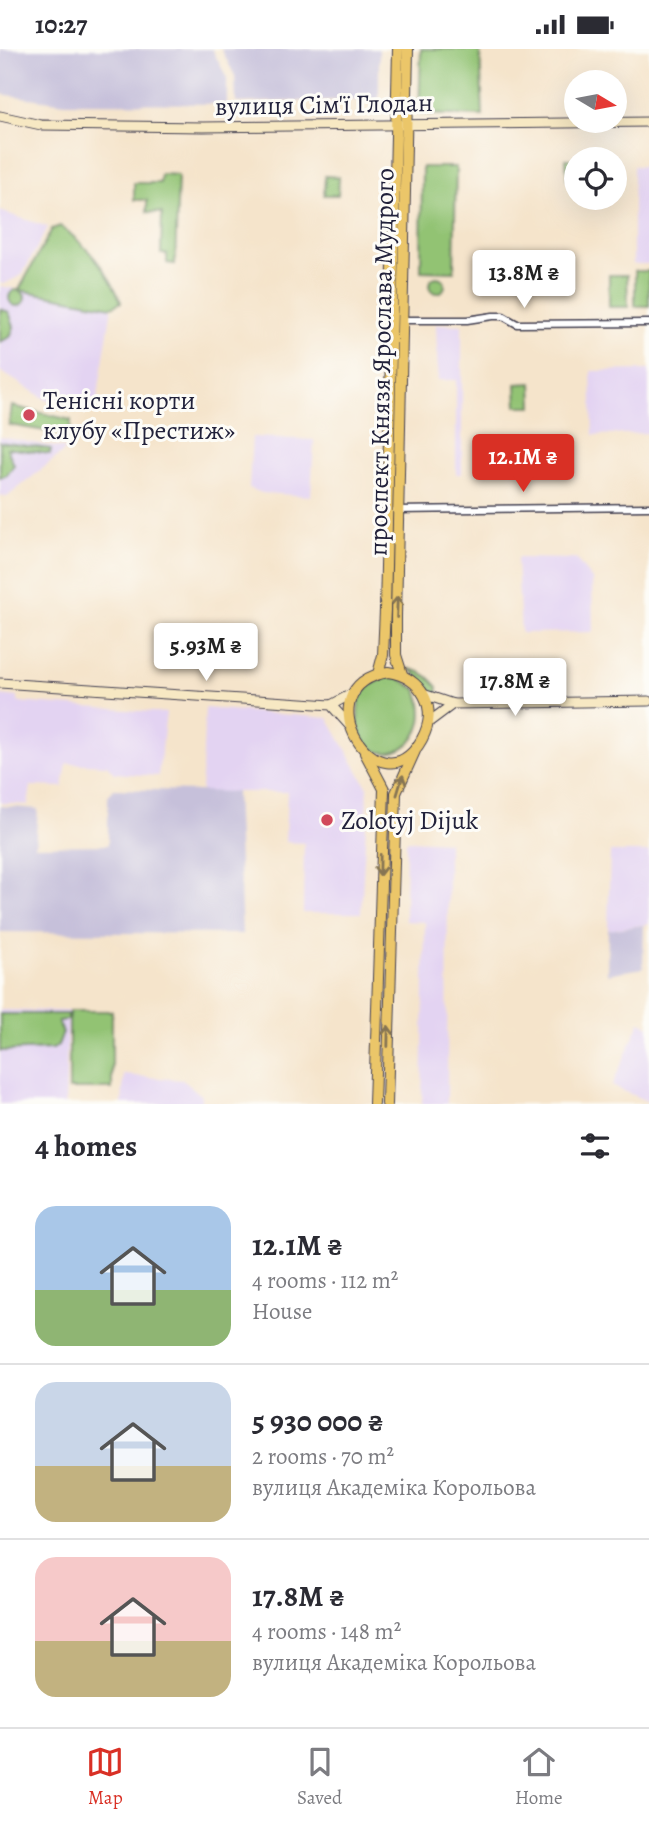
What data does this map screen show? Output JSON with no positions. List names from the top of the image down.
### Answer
{
  "streets": {
    "main road": ["вулиця Сім'ї Глодан", "проспект Князя Ярослава Мудрого"]
  },
  "crossings": [
    ["вулиця Сім'ї Глодан", "проспект Князя Ярослава Мудрого"]
  ],
  "places": ["Тенісні корти клубу «Престиж»", "Zolotyj Dijuk"],
  "north": "right",
  "page": {
    "status": "10:27",
    "price": [
      "13.8M ₴",
      "12.1M ₴",
      "5.93M ₴",
      "17.8M ₴"
    ],
    "heading": "4 homes",
    "list": [
      {
        "name": "12.1M ₴",
        "note": "4 rooms · 112 m² · House"
      },
      {
        "name": "5 930 000 ₴",
        "note": "2 rooms · 70 m² · вулиця Академіка Корольова"
      },
      {
        "name": "17.8M ₴",
        "note": "4 rooms · 148 m² · вулиця Академіка Корольова"
      }
    ],
    "tabs": ["Map", "Saved", "Home"]
  }
}
